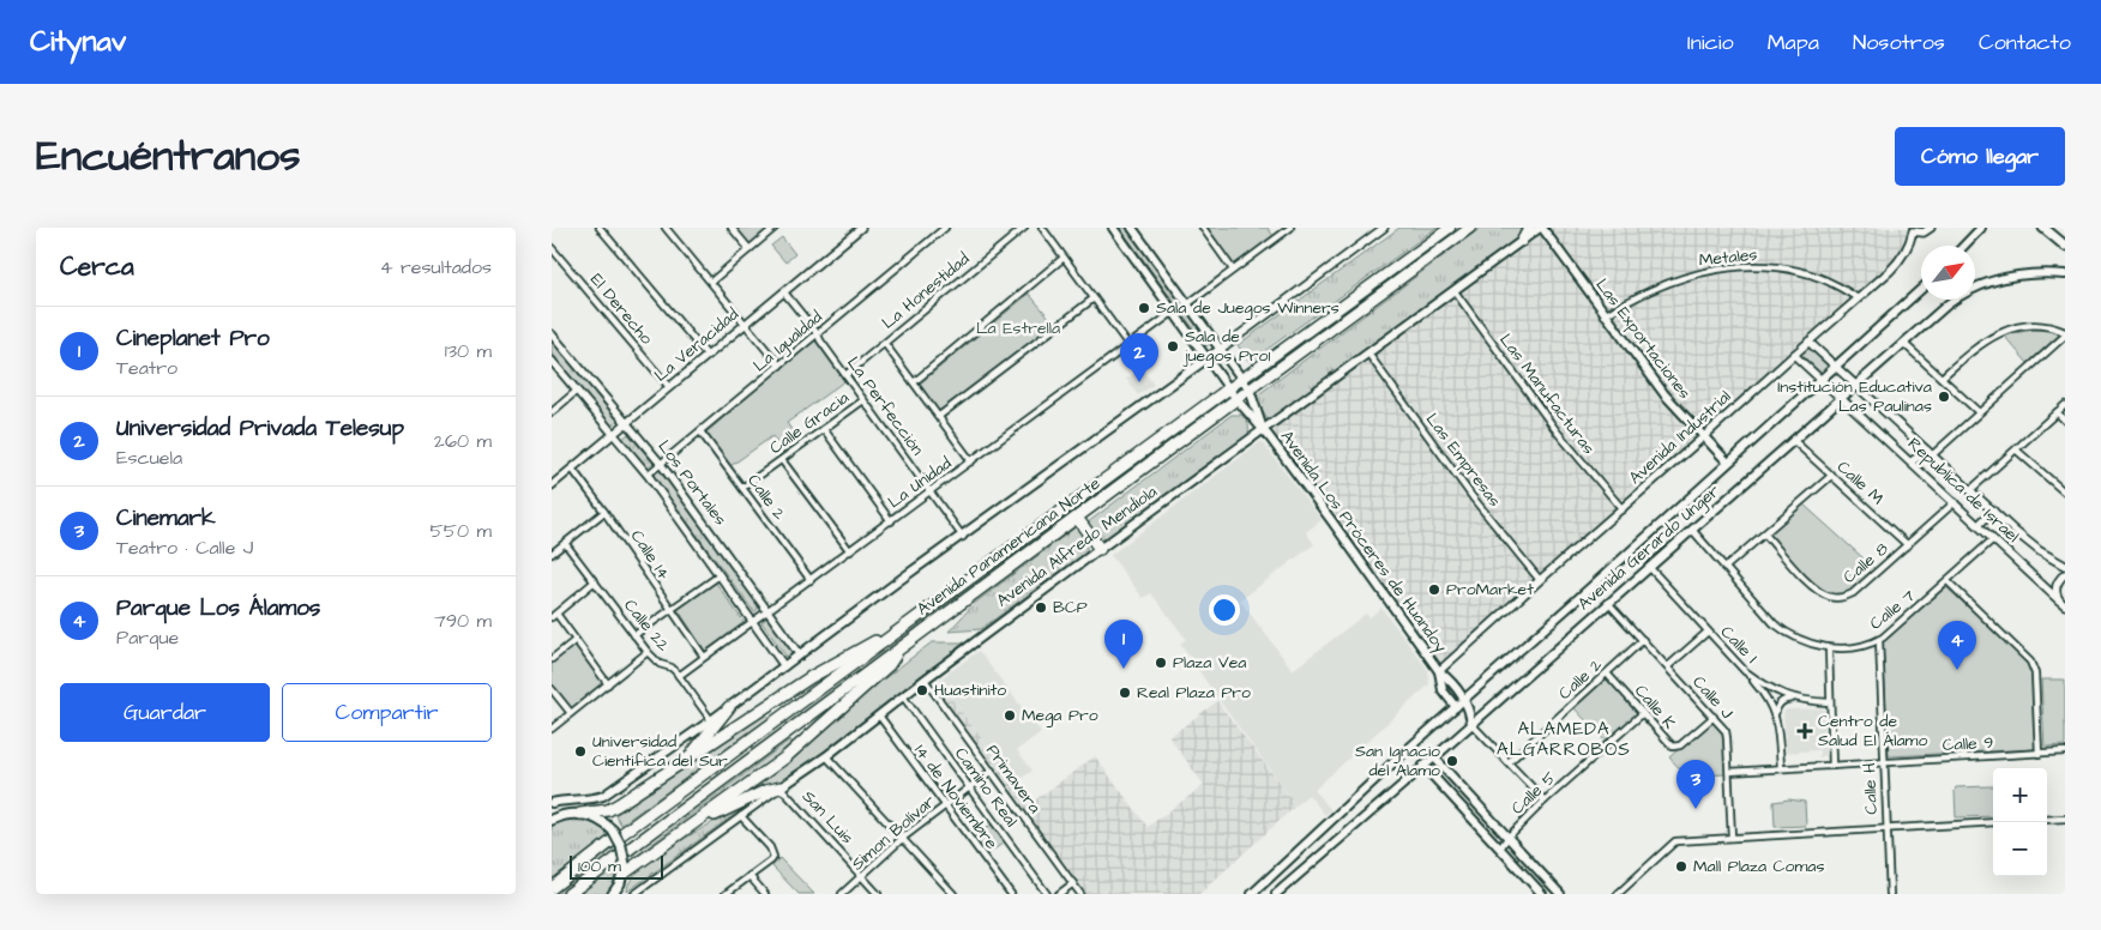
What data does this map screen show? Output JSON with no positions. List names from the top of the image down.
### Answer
{
  "streets": {
    "highway": ["Avenida Panamericana Norte"],
    "main road": [
      "Las Exportaciones",
      "Avenida Los Próceres de Huandoy",
      "Avenida Alfredo Mendiola",
      "Avenida Gerardo Unger"
    ],
    "street": [
      "Metales",
      "La Honestidad",
      "El Derecho",
      "La Igualdad",
      "La Veracidad",
      "Las Manufacturas",
      "La Perfección",
      "Calle Gracia",
      "Avenida Industrial",
      "Las Empresas",
      "Los Portales",
      "La Unidad",
      "Calle M",
      "Republica de Israel",
      "Calle 2",
      "Calle 14",
      "Calle 8",
      "Calle 7",
      "Calle 22",
      "Calle I",
      "Calle J",
      "Calle K",
      "Calle 9",
      "Primavera",
      "Camino Real",
      "Calle H",
      "Calle 5",
      "14 de Noviembre",
      "San Luis",
      "Simon Bolívar"
    ]
  },
  "crossings": [
    ["Metales", "Las Exportaciones"],
    ["Metales", "Avenida Industrial"],
    ["La Honestidad", "La Perfección"],
    ["El Derecho", "La Veracidad"],
    ["Las Exportaciones", "Avenida Industrial"],
    ["Las Exportaciones", "Avenida Alfredo Mendiola"],
    ["Las Exportaciones", "Avenida Gerardo Unger"],
    ["La Igualdad", "La Perfección"],
    ["La Igualdad", "Los Portales"],
    ["La Igualdad", "Calle 2"],
    ["La Veracidad", "La Perfección"],
    ["La Veracidad", "Los Portales"],
    ["La Veracidad", "Calle 14"],
    ["Las Manufacturas", "Avenida Industrial"],
    ["Las Manufacturas", "Avenida Alfredo Mendiola"],
    ["La Perfección", "Calle Gracia"],
    ["La Perfección", "La Unidad"],
    ["Calle Gracia", "Calle 2"],
    ["Avenida Industrial", "Las Empresas"],
    ["Avenida Industrial", "Republica de Israel"],
    ["Avenida Industrial", "Avenida Los Próceres de Huandoy"],
    ["Las Empresas", "Avenida Alfredo Mendiola"],
    ["Los Portales", "La Unidad"],
    ["La Unidad", "Calle 2"],
    ["La Unidad", "Avenida Los Próceres de Huandoy"],
    ["La Unidad", "Calle 14"],
    ["La Unidad", "Calle 22"],
    ["Calle M", "Avenida Gerardo Unger"],
    ["Calle M", "Calle 8"],
    ["Republica de Israel", "Avenida Gerardo Unger"],
    ["Republica de Israel", "Calle 8"],
    ["Republica de Israel", "Calle 7"],
    ["Calle 2", "Calle J"],
    ["Calle 2", "Calle K"],
    ["Avenida Los Próceres de Huandoy", "Avenida Panamericana Norte"],
    ["Avenida Los Próceres de Huandoy", "Avenida Alfredo Mendiola"],
    ["Avenida Los Próceres de Huandoy", "Avenida Gerardo Unger"],
    ["Avenida Alfredo Mendiola", "Primavera"],
    ["Avenida Alfredo Mendiola", "Camino Real"],
    ["Avenida Alfredo Mendiola", "14 de Noviembre"],
    ["Avenida Alfredo Mendiola", "San Luis"],
    ["Avenida Gerardo Unger", "Calle 7"],
    ["Avenida Gerardo Unger", "Calle I"],
    ["Avenida Gerardo Unger", "Calle J"],
    ["Calle 7", "Calle H"],
    ["Calle J", "Calle K"],
    ["Calle J", "Calle 9"],
    ["Calle K", "Calle 5"],
    ["Calle 9", "Calle H"],
    ["Primavera", "Simon Bolívar"],
    ["Camino Real", "Simon Bolívar"],
    ["14 de Noviembre", "Simon Bolívar"],
    ["San Luis", "Simon Bolívar"]
  ],
  "districts": ["ALAMEDA ALGARROBOS"],
  "parks": ["La Estrella"],
  "places": {
    "other": [
      "Sala de Juegos Winners",
      "Sala de juegos Pro1",
      "Institución Educativa Las Paulinas",
      "ProMarket",
      "BCP",
      "Plaza Vea",
      "Huastinito",
      "Real Plaza Pro",
      "Mega Pro",
      "Universidad Científica del Sur",
      "San Ignacio del Alamo",
      "Mall Plaza Comas"
    ],
    "health": ["Centro de Salud El Álamo"]
  },
  "scale_bar": "100 m",
  "north": "top right",
  "page": {
    "header": "Citynav",
    "nav": [
      "Inicio",
      "Mapa",
      "Nosotros",
      "Contacto"
    ],
    "title": "Encuéntranos",
    "buttons": [
      "Cómo llegar",
      ["Guardar", "Compartir"]
    ],
    "heading": ["Cerca", "4 resultados"],
    "list": [
      {
        "mark": "1",
        "name": "Cineplanet Pro",
        "note": "Teatro",
        "value": "130 m"
      },
      {
        "mark": "2",
        "name": "Universidad Privada Telesup",
        "note": "Escuela",
        "value": "260 m"
      },
      {
        "mark": "3",
        "name": "Cinemark",
        "note": "Teatro · Calle J",
        "value": "550 m"
      },
      {
        "mark": "4",
        "name": "Parque Los Álamos",
        "note": "Parque",
        "value": "790 m"
      }
    ],
    "pins": [
      "2",
      "1",
      "4",
      "3"
    ],
    "map_buttons": ["+", "−"],
    "scale": "100 m"
  }
}
